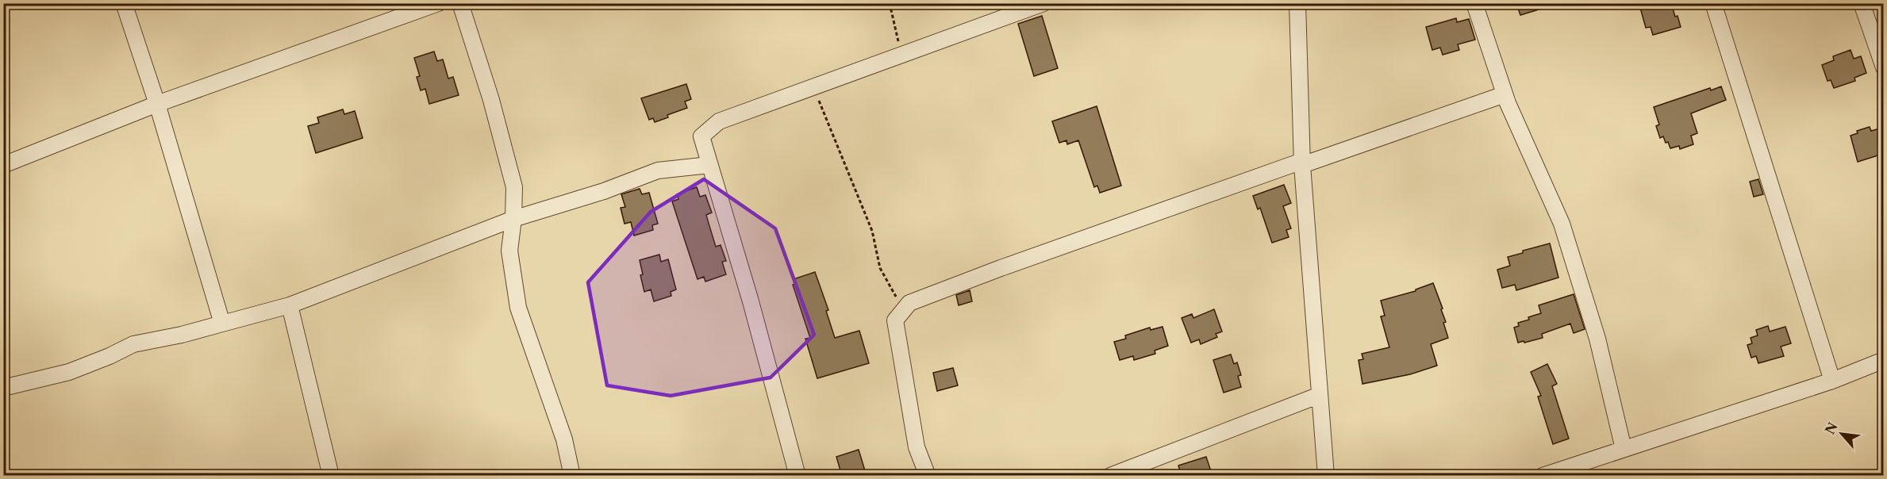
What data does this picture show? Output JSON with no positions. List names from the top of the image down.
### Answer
{
  "north": "top left"
}
